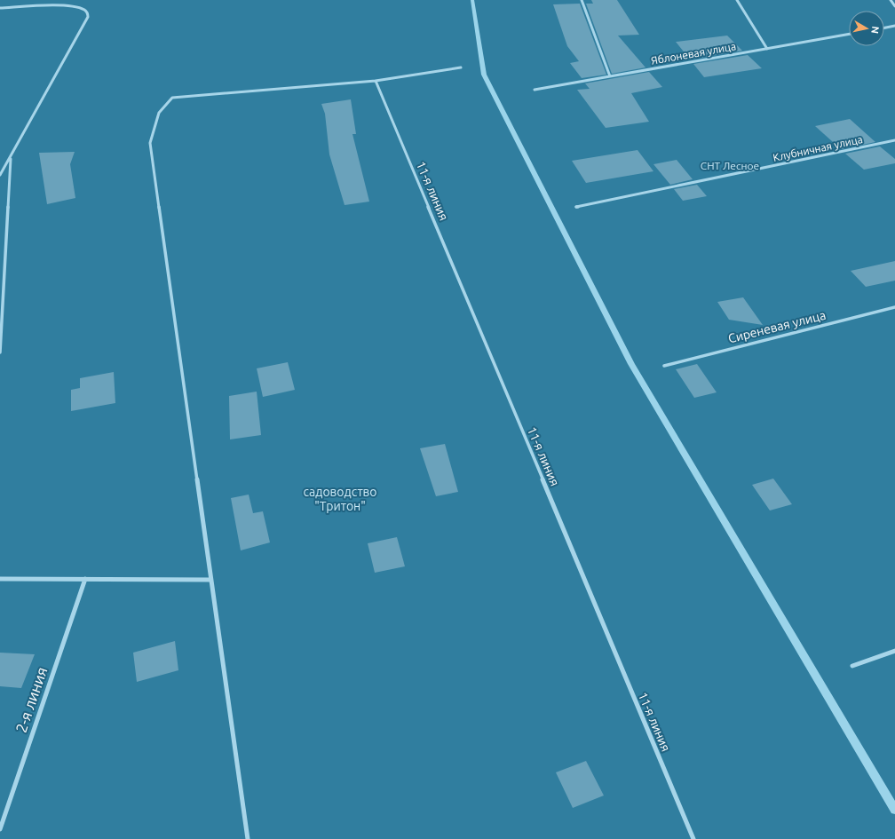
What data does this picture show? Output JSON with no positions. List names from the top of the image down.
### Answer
{
  "streets": {
    "street": [
      "Яблоневая улица",
      "Клубничная улица",
      "11-я линия",
      "Сиреневая улица",
      "2-я линия"
    ]
  },
  "parks": ["СНТ Лесное", "садоводство \"Тритон\""],
  "north": "right"
}
